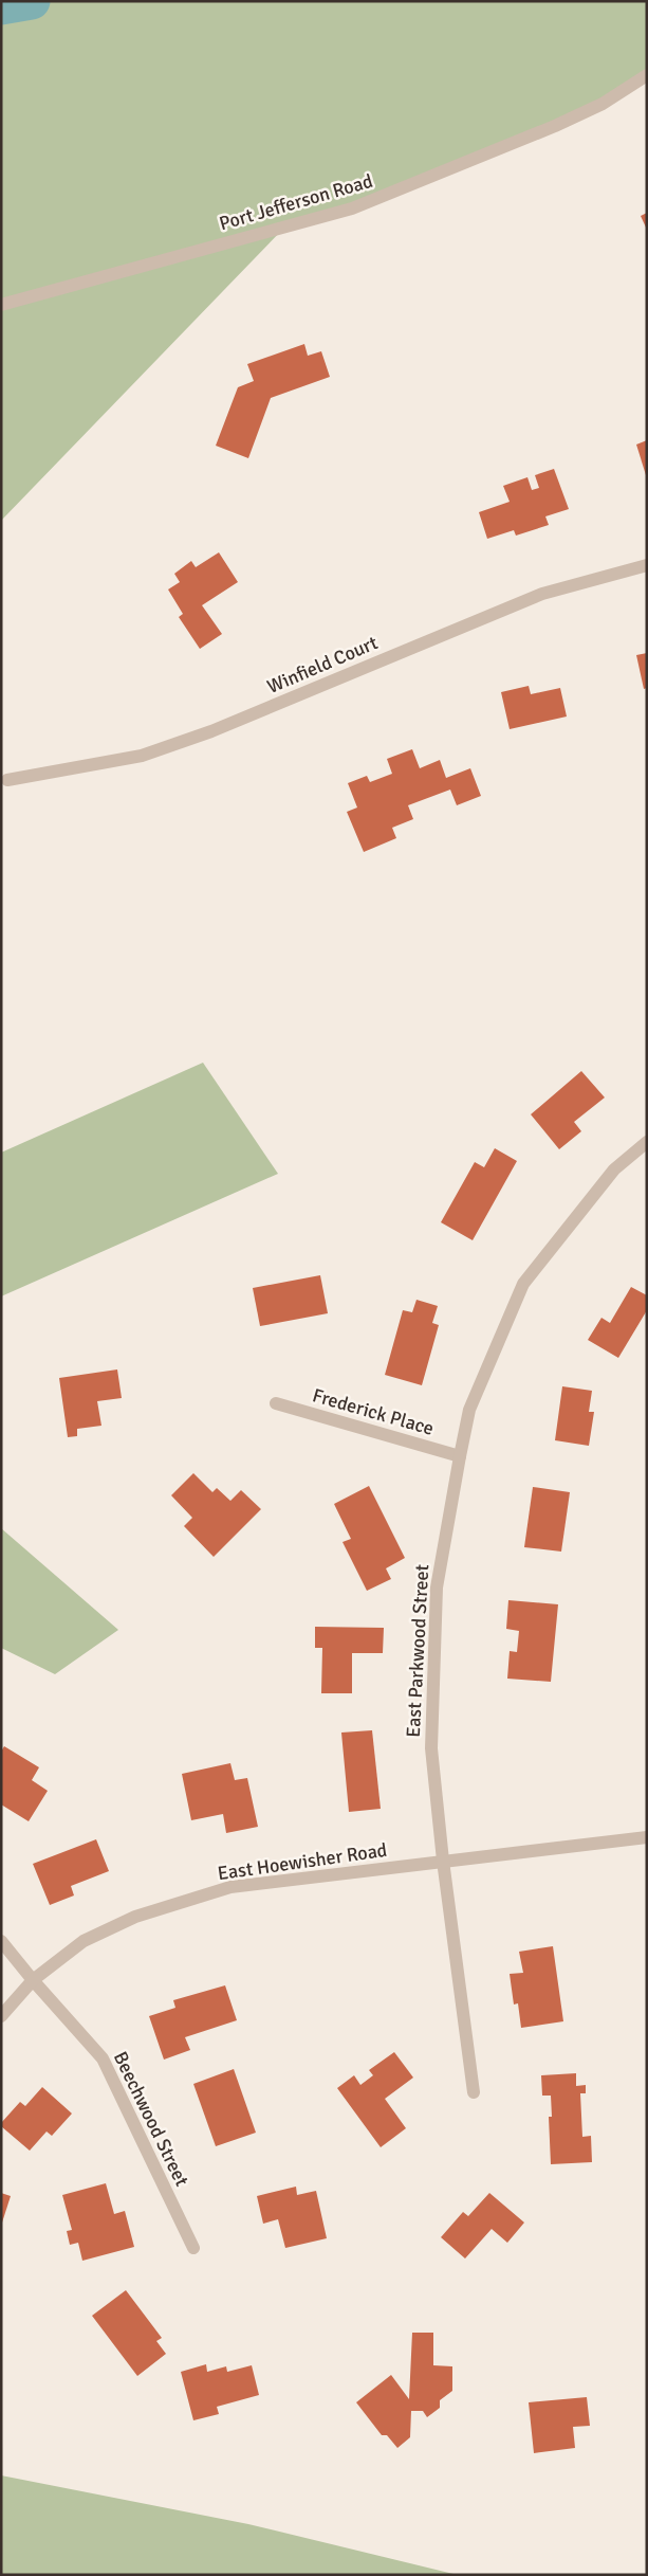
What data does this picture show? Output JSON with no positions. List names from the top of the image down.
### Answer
{
  "streets": {
    "street": [
      "Port Jefferson Road",
      "Winfield Court",
      "Frederick Place",
      "East Parkwood Street",
      "East Hoewisher Road",
      "Beechwood Street"
    ]
  },
  "crossings": [
    ["Frederick Place", "East Parkwood Street"],
    ["East Parkwood Street", "East Hoewisher Road"],
    ["East Hoewisher Road", "Beechwood Street"]
  ]
}
